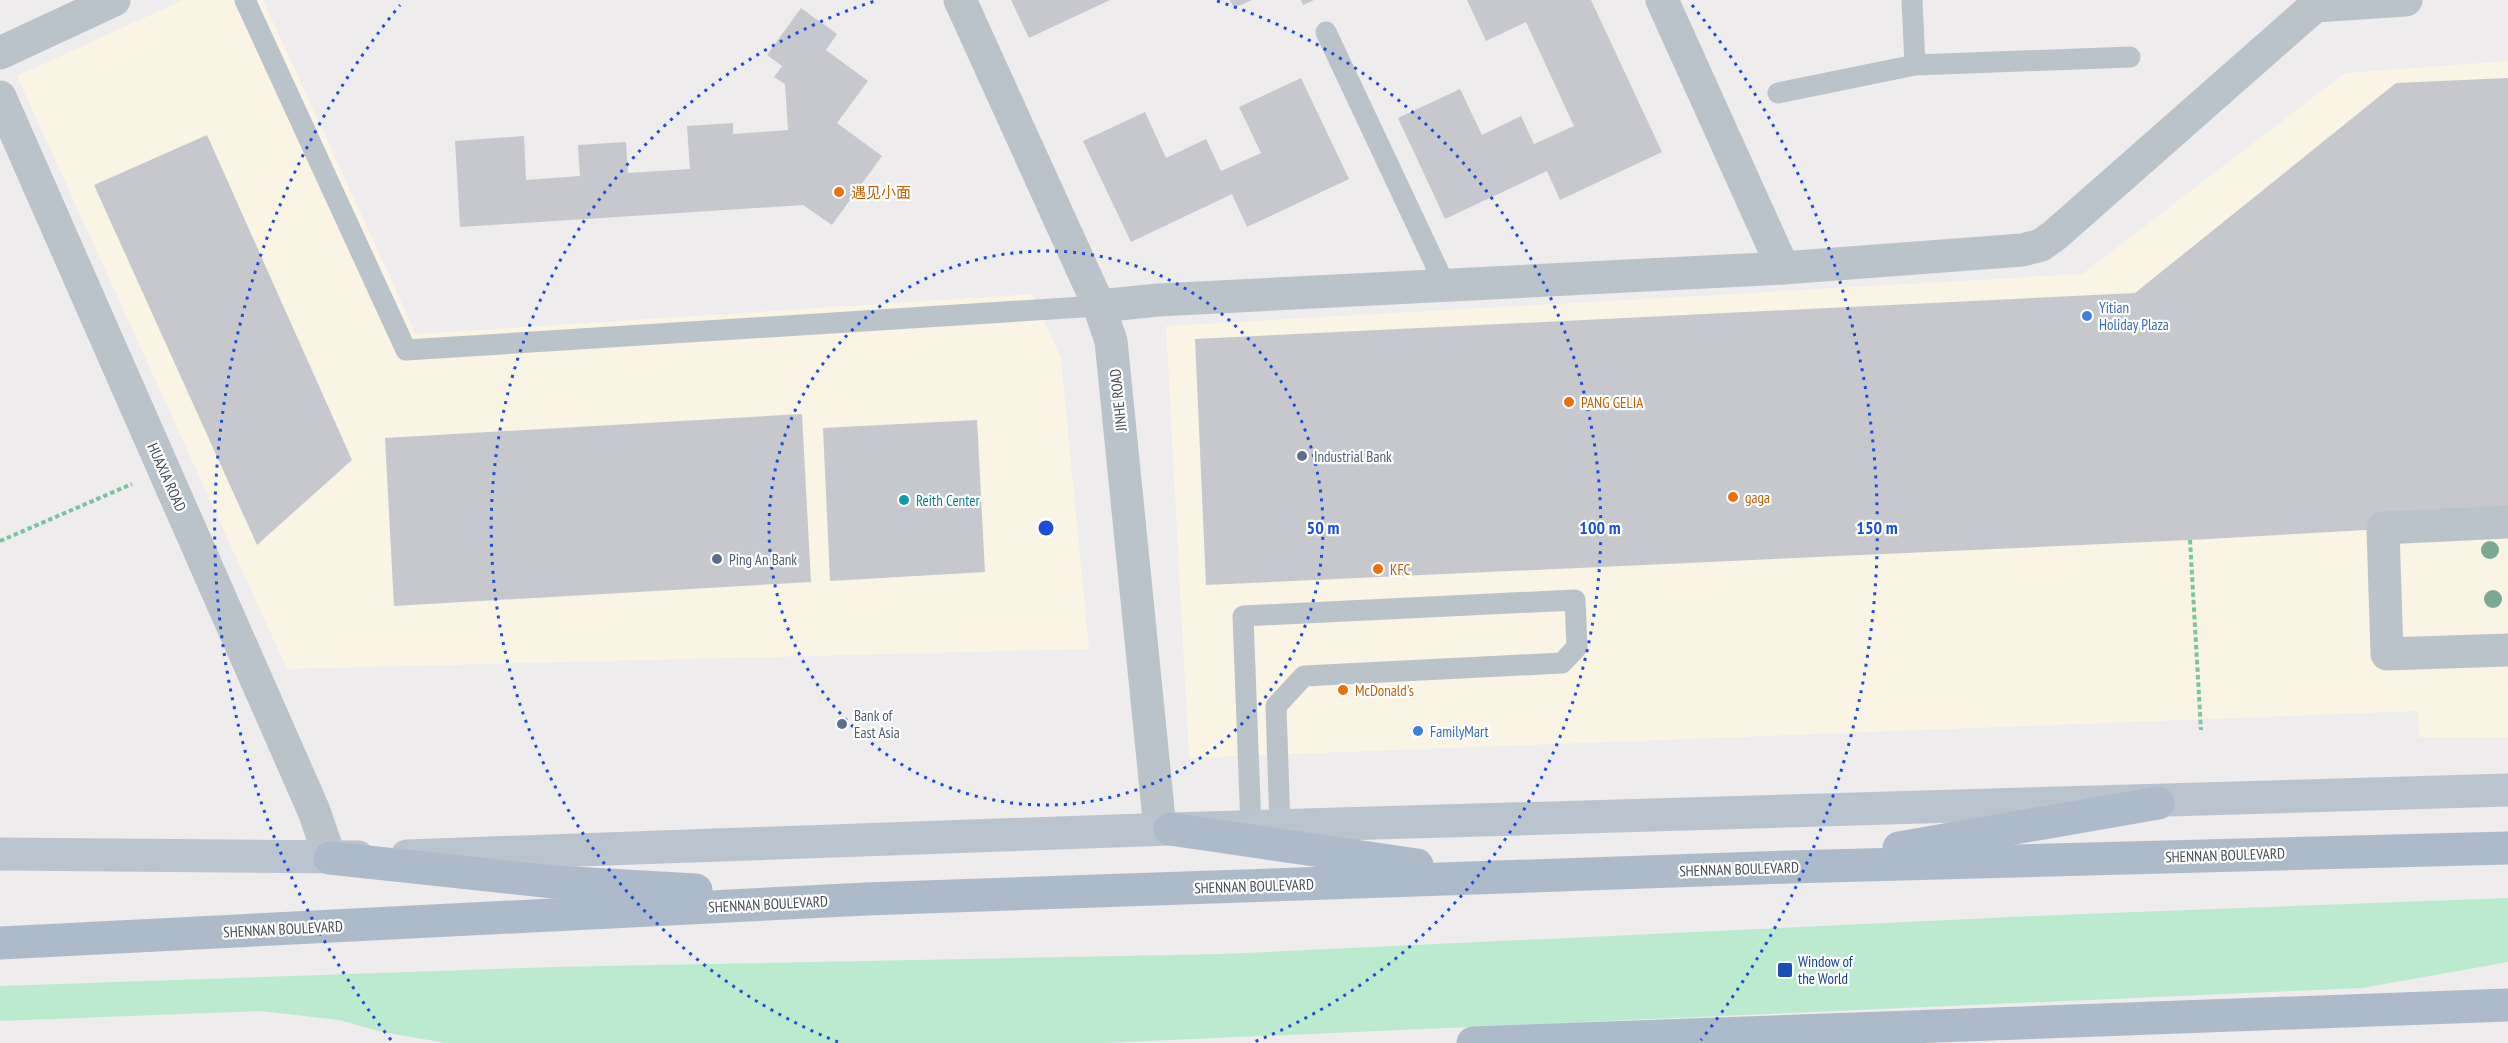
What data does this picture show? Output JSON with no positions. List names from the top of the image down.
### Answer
{
  "streets": {
    "main road": ["SHENNAN BOULEVARD"],
    "street": ["JINHE ROAD", "HUAXIA ROAD"]
  },
  "places": {
    "other": [
      "遇见小面",
      "Yitian Holiday Plaza",
      "PANG GELIA",
      "Industrial Bank",
      "gaga",
      "Reith Center",
      "Ping An Bank",
      "KFC",
      "McDonald's",
      "Bank of East Asia",
      "FamilyMart"
    ],
    "transit": ["Window of the World"]
  },
  "rings": ["50 m", "100 m", "150 m"]
}
